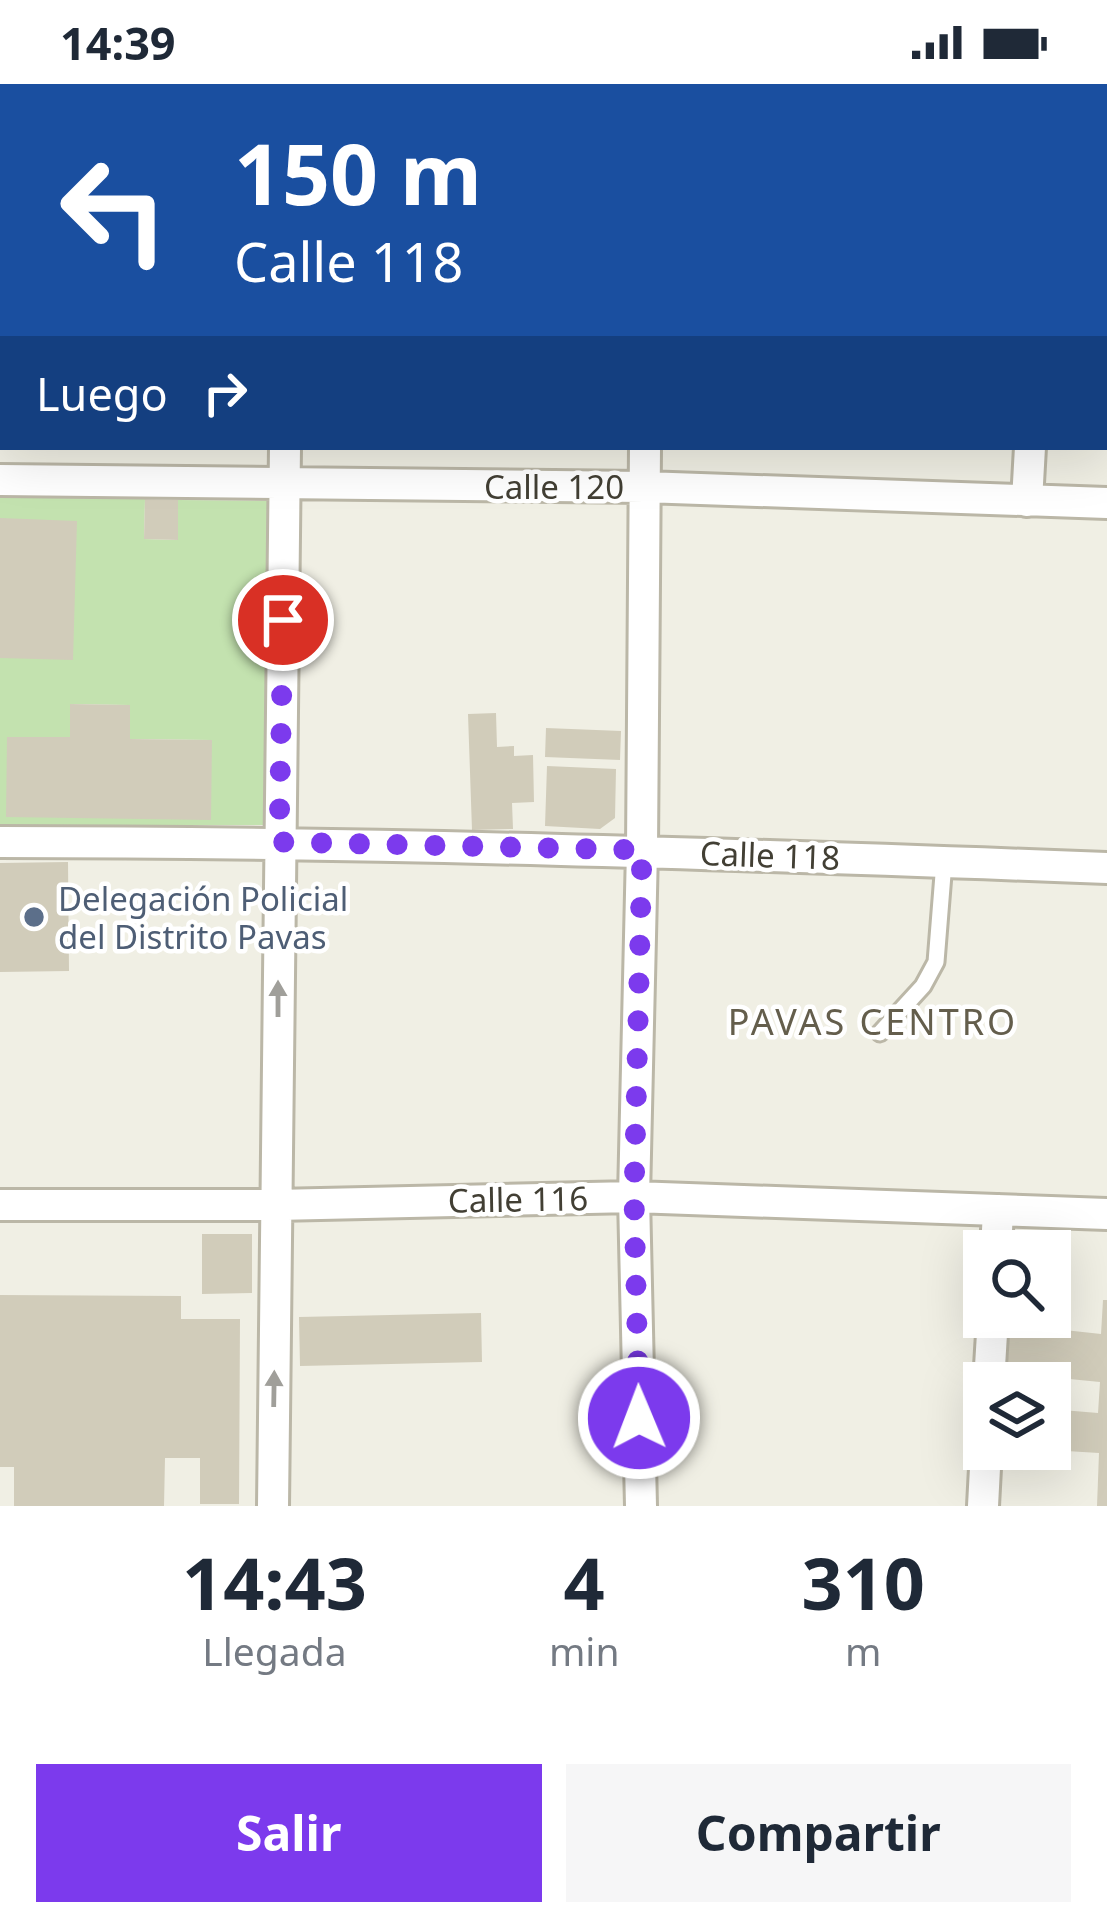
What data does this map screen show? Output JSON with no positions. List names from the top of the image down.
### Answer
{
  "streets": {
    "street": ["Calle 120", "Calle 118", "Calle 116"]
  },
  "districts": ["PAVAS CENTRO"],
  "places": ["Delegación Policial del Distrito Pavas"],
  "page": {
    "status": "14:39",
    "turn": ["150 m", "Calle 118"],
    "then": "Luego",
    "eta": [
      "14:43",
      "Llegada",
      "4",
      "min",
      "310",
      "m"
    ],
    "buttons": ["Salir", "Compartir"]
  }
}
